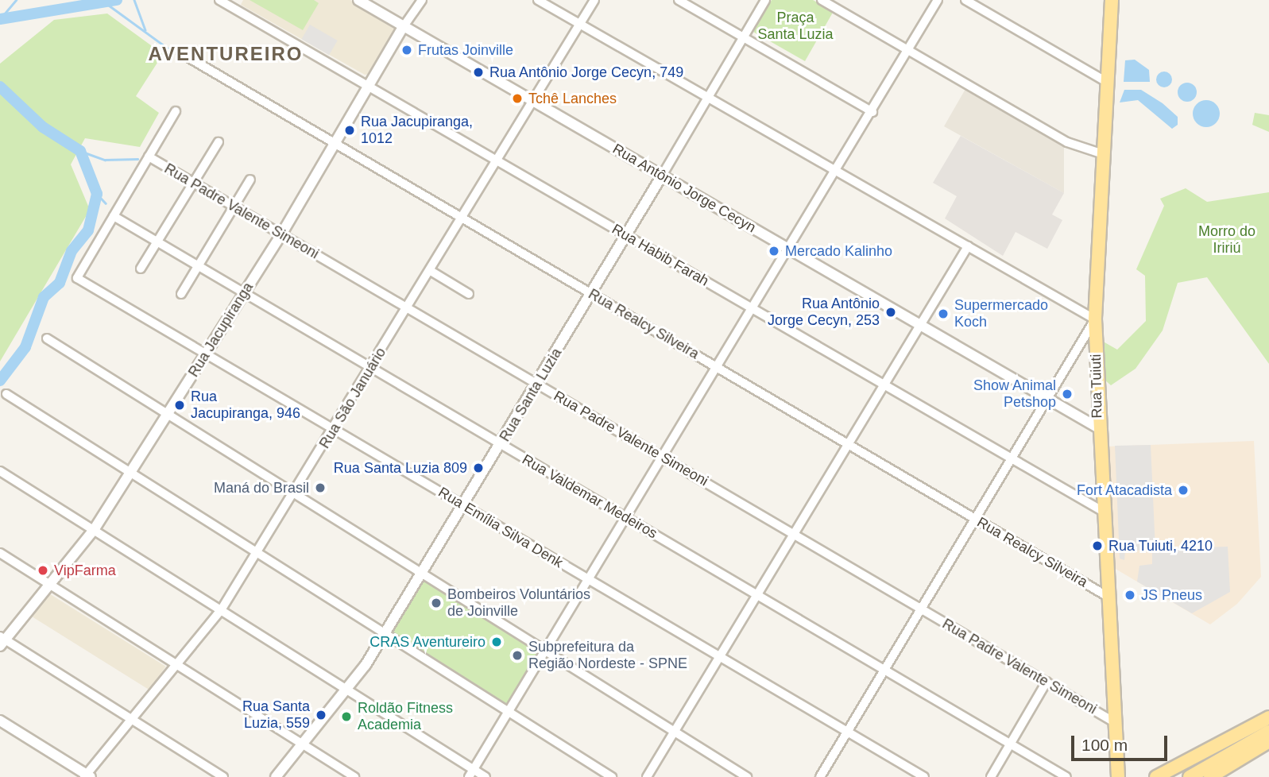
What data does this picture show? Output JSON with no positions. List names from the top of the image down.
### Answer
{
  "streets": {
    "main road": ["Rua Tuiuti"],
    "street": [
      "Rua Antônio Jorge Cecyn",
      "Rua Padre Valente Simeoni",
      "Rua Habib Farah",
      "Rua Realcy Silveira",
      "Rua Jacupiranga",
      "Rua Santa Luzia",
      "Rua São Januário",
      "Rua Valdemar Medeiros",
      "Rua Emília Silva Denk"
    ]
  },
  "crossings": [
    ["Rua Antônio Jorge Cecyn", "Rua Jacupiranga"],
    ["Rua Antônio Jorge Cecyn", "Rua Tuiuti"],
    ["Rua Antônio Jorge Cecyn", "Rua Santa Luzia"],
    ["Rua Antônio Jorge Cecyn", "Rua São Januário"],
    ["Rua Padre Valente Simeoni", "Rua Jacupiranga"],
    ["Rua Padre Valente Simeoni", "Rua Tuiuti"],
    ["Rua Padre Valente Simeoni", "Rua Santa Luzia"],
    ["Rua Padre Valente Simeoni", "Rua São Januário"],
    ["Rua Habib Farah", "Rua Jacupiranga"],
    ["Rua Habib Farah", "Rua Tuiuti"],
    ["Rua Habib Farah", "Rua Santa Luzia"],
    ["Rua Habib Farah", "Rua São Januário"],
    ["Rua Realcy Silveira", "Rua Jacupiranga"],
    ["Rua Realcy Silveira", "Rua Tuiuti"],
    ["Rua Realcy Silveira", "Rua Santa Luzia"],
    ["Rua Realcy Silveira", "Rua São Januário"],
    ["Rua Jacupiranga", "Rua Valdemar Medeiros"],
    ["Rua Jacupiranga", "Rua Emília Silva Denk"],
    ["Rua Santa Luzia", "Rua Valdemar Medeiros"],
    ["Rua Santa Luzia", "Rua Emília Silva Denk"],
    ["Rua São Januário", "Rua Valdemar Medeiros"],
    ["Rua São Januário", "Rua Emília Silva Denk"],
    ["Rua Valdemar Medeiros", "Rua Emília Silva Denk"]
  ],
  "districts": ["AVENTUREIRO"],
  "parks": ["Praça Santa Luzia", "Morro do Iririú"],
  "places": [
    "Frutas Joinville",
    "Rua Antônio Jorge Cecyn, 749",
    "Tchê Lanches",
    "Rua Jacupiranga, 1012",
    "Mercado Kalinho",
    "Rua Antônio Jorge Cecyn, 253",
    "Supermercado Koch",
    "Show Animal Petshop",
    "Rua Jacupiranga, 946",
    "Rua Santa Luzia 809",
    "Maná do Brasil",
    "Fort Atacadista",
    "Rua Tuiuti, 4210",
    "VipFarma",
    "JS Pneus",
    "Bombeiros Voluntários de Joinville",
    "CRAS Aventureiro",
    "Subprefeitura da Região Nordeste - SPNE",
    "Rua Santa Luzia, 559",
    "Roldão Fitness Academia"
  ],
  "scale_bar": "100 m"
}
